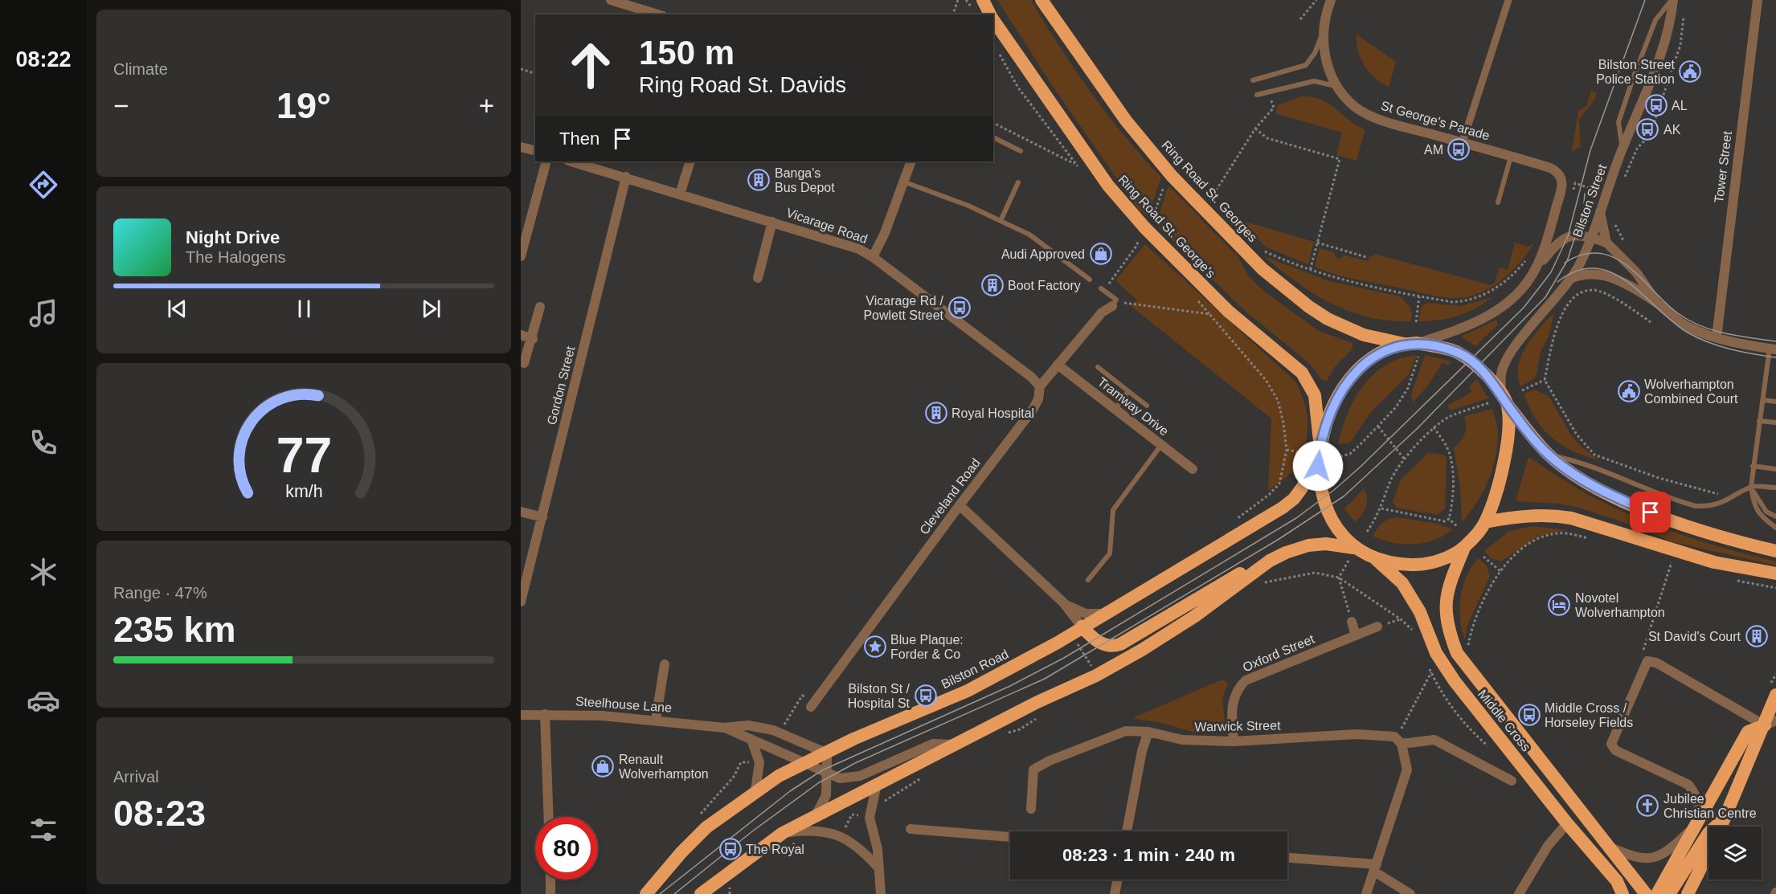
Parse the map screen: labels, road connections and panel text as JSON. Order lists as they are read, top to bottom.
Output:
{
  "streets": {
    "highway": [
      "Ring Road St. Georges",
      "Ring Road St. George's",
      "Bilston Road",
      "Middle Cross"
    ],
    "street": [
      "St George's Parade",
      "Tower Street",
      "Bilston Street",
      "Vicarage Road",
      "Gordon Street",
      "Tramway Drive",
      "Cleveland Road",
      "Oxford Street",
      "Steelhouse Lane",
      "Warwick Street"
    ]
  },
  "crossings": [
    ["Ring Road St. Georges", "Bilston Street"],
    ["Vicarage Road", "Gordon Street"],
    ["Vicarage Road", "Cleveland Road"],
    ["Tramway Drive", "Cleveland Road"],
    ["Oxford Street", "Warwick Street"],
    ["Bilston Road", "Steelhouse Lane"]
  ],
  "places": {
    "public building": ["Bilston Street Police Station", "Wolverhampton Combined Court"],
    "bus stop": [
      "AL",
      "AK",
      "AM",
      "Vicarage Rd / Powlett Street",
      "Bilston St / Hospital St",
      "Middle Cross / Horseley Fields",
      "The Royal"
    ],
    "building": [
      "Banga's Bus Depot",
      "Boot Factory",
      "Royal Hospital",
      "St David's Court"
    ],
    "shop": ["Audi Approved", "Renault Wolverhampton"],
    "hotel": ["Novotel Wolverhampton"],
    "place": ["Blue Plaque: Forder & Co"],
    "church": ["Jubilee Christian Centre"]
  },
  "page": {
    "tabs": "08:22",
    "tile": [
      "Climate",
      ["Range · 47%", "235 km"],
      ["Arrival", "08:23"]
    ],
    "turn": ["150 m", "Ring Road St. Davids"],
    "heat": ["−", "19°", "+"],
    "then": "Then",
    "song": ["Night Drive", "The Halogens"],
    "limit": "80",
    "trip": "08:23 · 1 min · 240 m",
    "gauge": ["77", "km/h"]
  }
}
